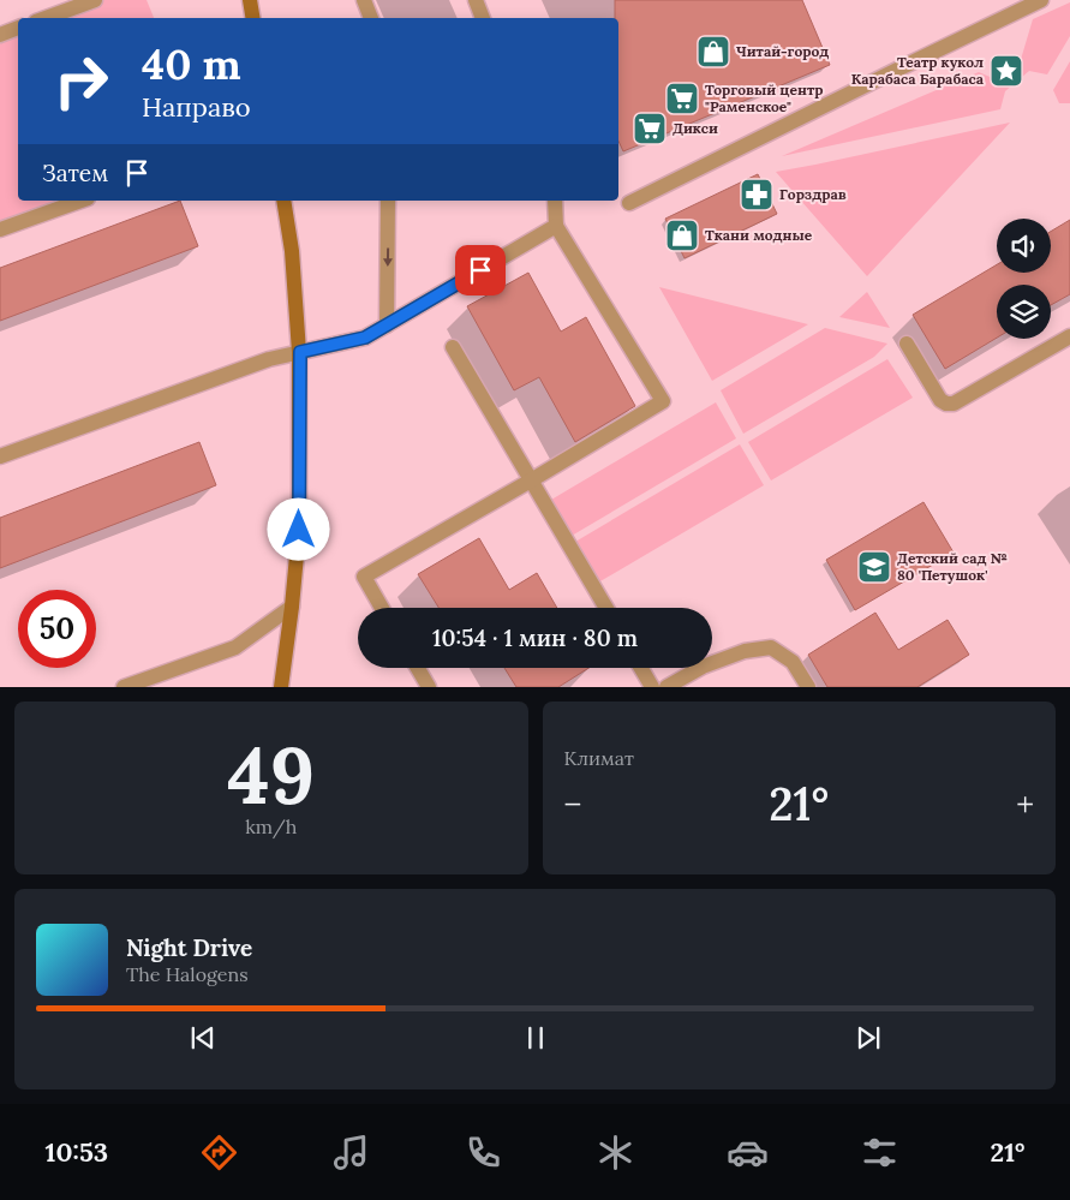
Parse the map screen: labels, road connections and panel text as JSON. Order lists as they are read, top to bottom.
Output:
{
  "places": {
    "shop": ["Читай-город", "Ткани модные"],
    "place": ["Театр кукол Карабаса Барабаса"],
    "supermarket": ["Торговый центр \"Раменское\"", "Дикси"],
    "pharmacy": ["Горздрав"],
    "school or university": ["Детский сад № 80 'Петушок'"]
  },
  "page": {
    "turn": ["40 m", "Направо"],
    "then": "Затем",
    "limit": "50",
    "trip": "10:54 · 1 мин · 80 m",
    "tile": [
      ["49", "km/h"],
      "Климат"
    ],
    "heat": ["−", "21°", "+"],
    "song": ["Night Drive", "The Halogens"],
    "tabs": ["10:53", "21°"]
  }
}
